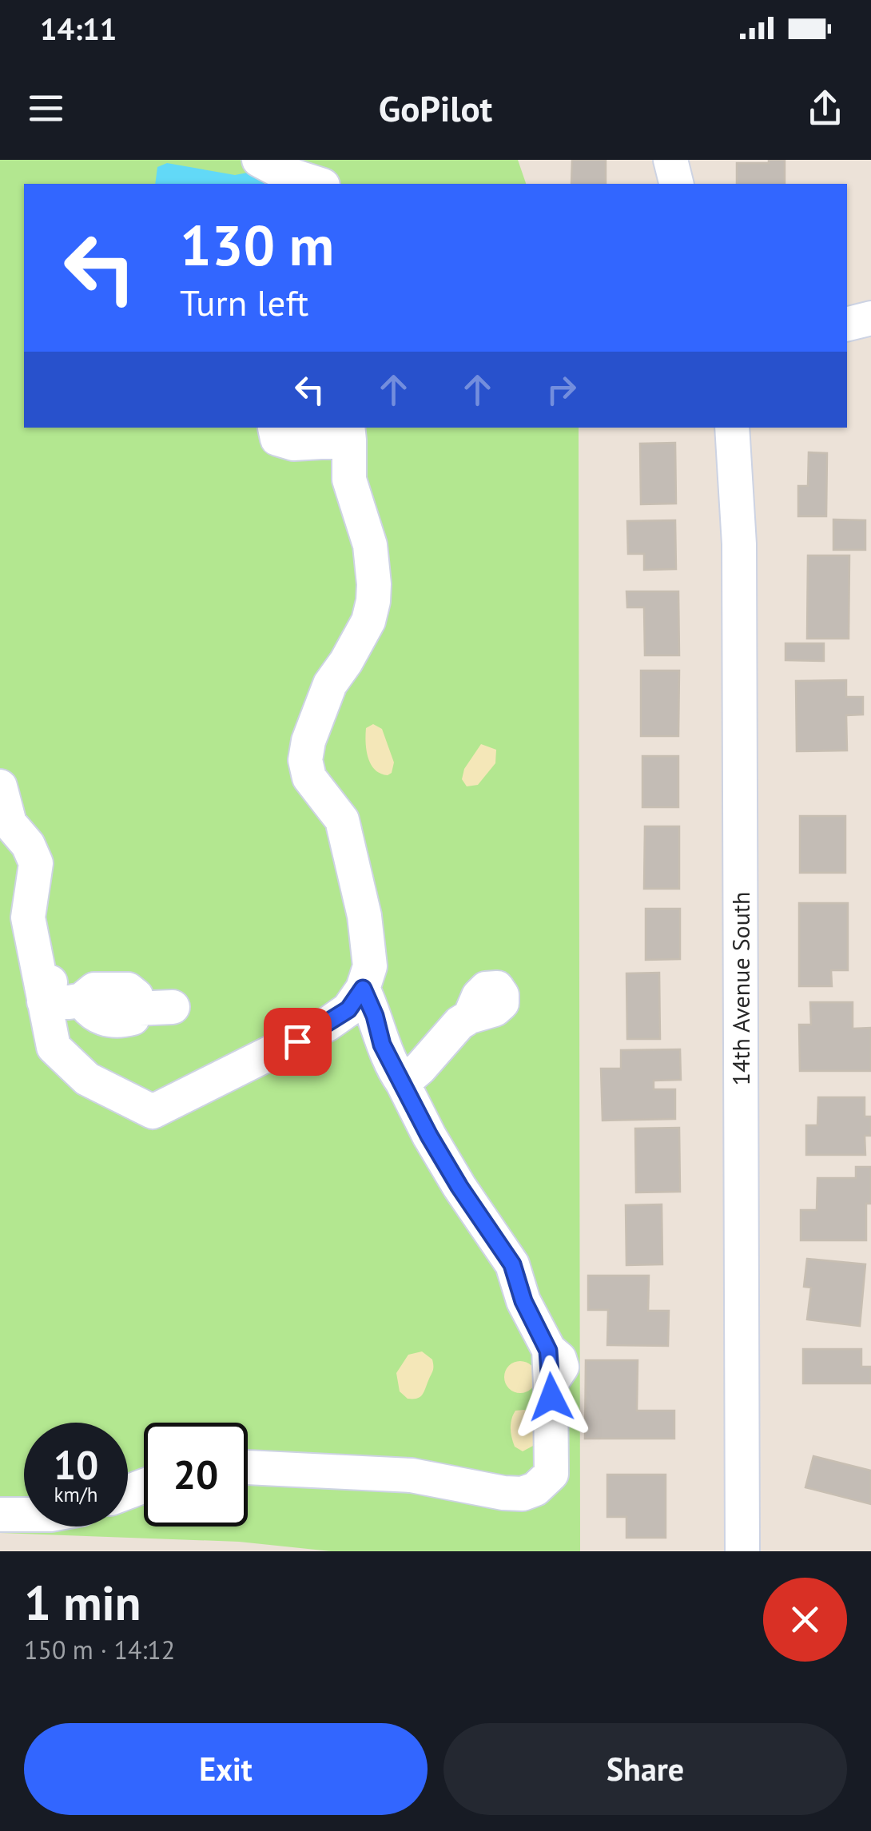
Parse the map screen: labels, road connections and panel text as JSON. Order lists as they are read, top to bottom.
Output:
{
  "streets": {
    "street": ["14th Avenue South"]
  },
  "page": {
    "status": "14:11",
    "header": "GoPilot",
    "turn": ["130 m", "Turn left"],
    "speed": "10 km/h",
    "limit": "20",
    "heading": ["1 min", "150 m · 14:12"],
    "buttons": ["Exit", "Share"]
  }
}
